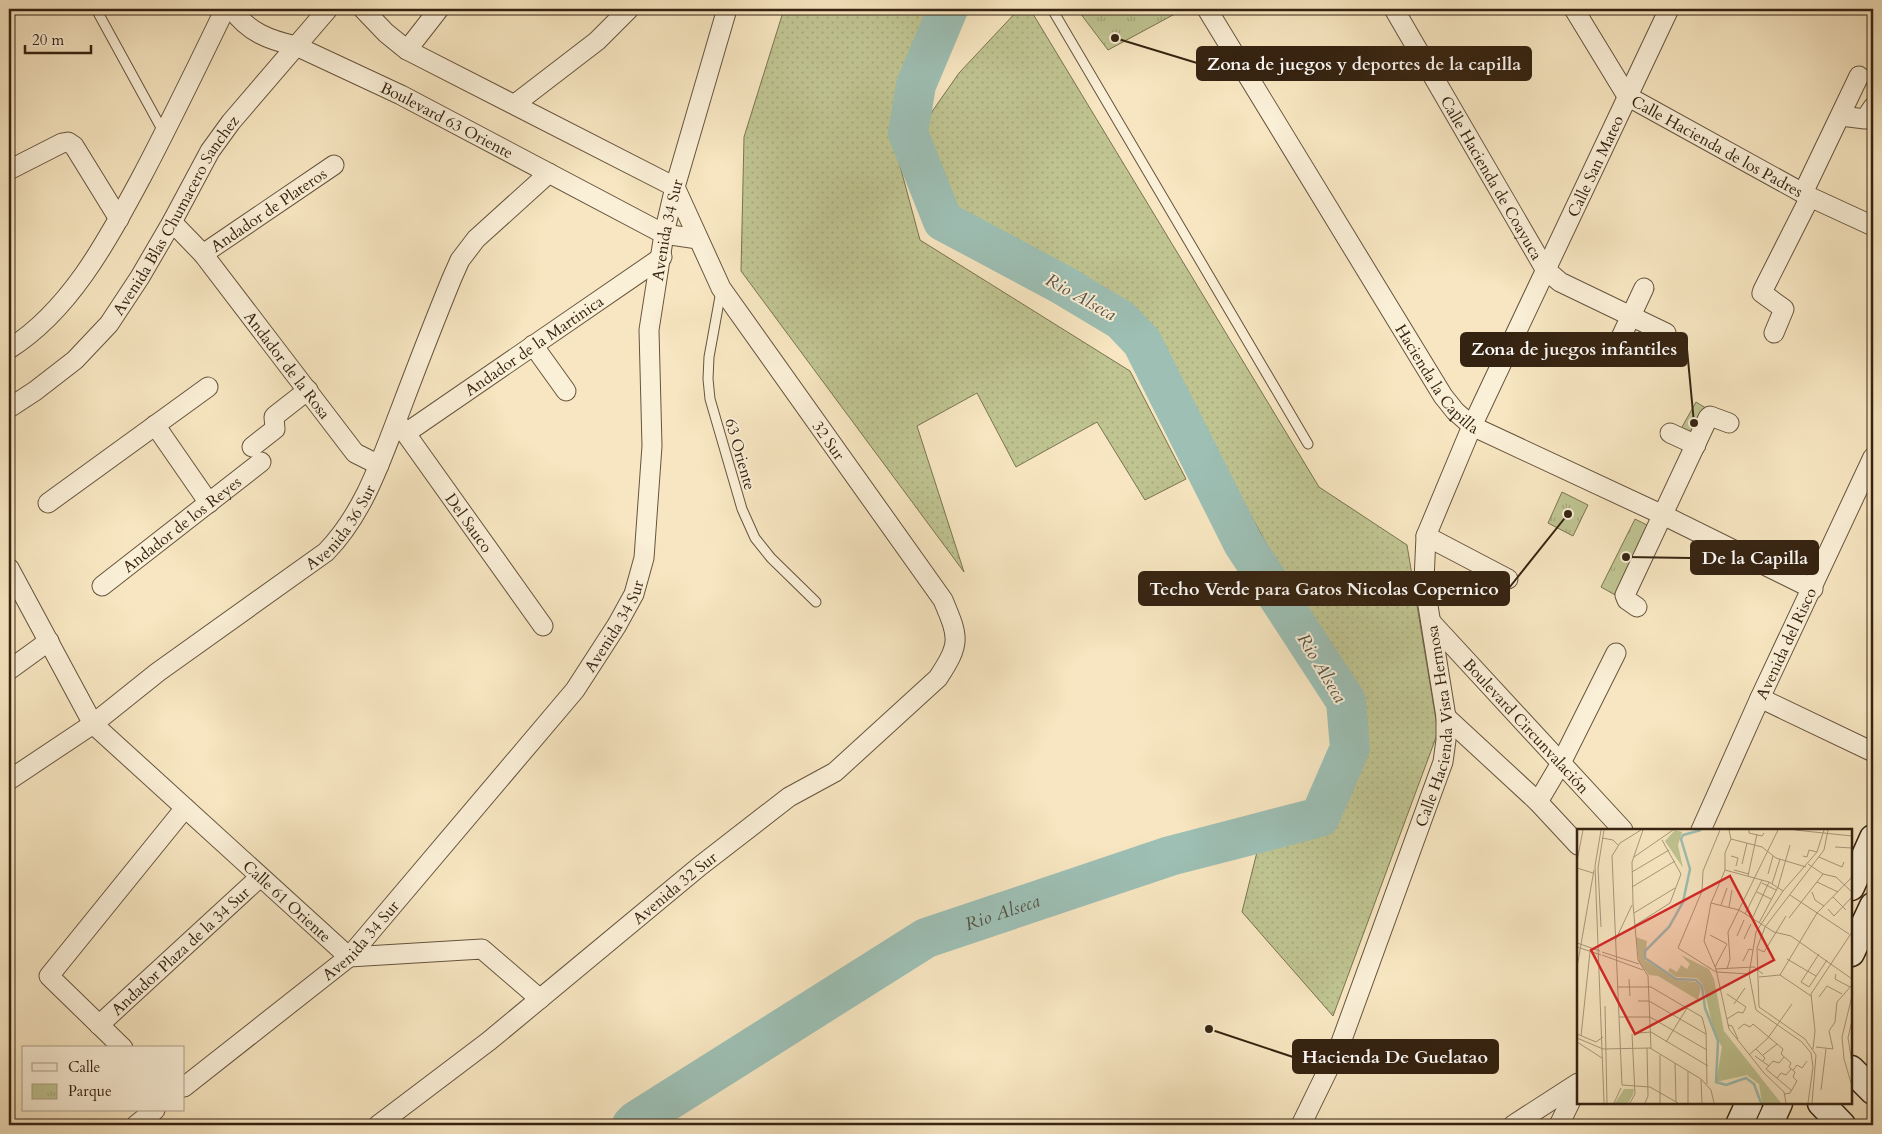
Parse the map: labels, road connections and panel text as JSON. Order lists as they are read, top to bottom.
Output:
{
  "streets": {
    "street": [
      "Boulevard 63 Oriente",
      "Calle Hacienda de los Padres",
      "Calle San Mateo",
      "Calle Hacienda de Coayuca",
      "Andador de Plateros",
      "Avenida Blas Chumacero Sanchez",
      "Avenida 34 Sur",
      "Andador de la Martinica",
      "Andador de la Rosa",
      "Hacienda la Capilla",
      "32 Sur",
      "Del Sauco",
      "Andador de los Reyes",
      "Avenida 36 Sur",
      "Avenida del Risco",
      "Calle Hacienda Vista Hermosa",
      "Boulevard Circunvalación",
      "Avenida 32 Sur",
      "Calle 61 Oriente",
      "Andador Plaza de la 34 Sur"
    ],
    "lane": ["63 Oriente"]
  },
  "crossings": [
    ["Boulevard 63 Oriente", "Avenida Blas Chumacero Sanchez"],
    ["Boulevard 63 Oriente", "Avenida 34 Sur"],
    ["Boulevard 63 Oriente", "Avenida 36 Sur"],
    ["Calle Hacienda de los Padres", "Calle San Mateo"],
    ["Calle San Mateo", "Calle Hacienda de Coayuca"],
    ["Calle San Mateo", "Calle Hacienda Vista Hermosa"],
    ["Calle Hacienda de Coayuca", "Calle Hacienda Vista Hermosa"],
    ["Andador de Plateros", "Andador de la Rosa"],
    ["Avenida Blas Chumacero Sanchez", "Andador de la Rosa"],
    ["Avenida 34 Sur", "Andador de la Martinica"],
    ["Avenida 34 Sur", "32 Sur"],
    ["Avenida 34 Sur", "Calle 61 Oriente"],
    ["Andador de la Martinica", "Del Sauco"],
    ["Andador de la Martinica", "Avenida 36 Sur"],
    ["Andador de la Rosa", "Andador de los Reyes"],
    ["Andador de la Rosa", "Avenida 36 Sur"],
    ["Hacienda la Capilla", "Avenida del Risco"],
    ["Hacienda la Capilla", "Calle Hacienda Vista Hermosa"],
    ["32 Sur", "63 Oriente"],
    ["32 Sur", "Avenida 32 Sur"],
    ["Del Sauco", "Avenida 36 Sur"],
    ["Avenida 36 Sur", "Calle 61 Oriente"],
    ["Calle Hacienda Vista Hermosa", "Boulevard Circunvalación"],
    ["Calle 61 Oriente", "Andador Plaza de la 34 Sur"]
  ],
  "water": ["Rio Alseca"],
  "places": [
    "Zona de juegos y deportes de la capilla",
    "Zona de juegos infantiles",
    "Techo Verde para Gatos Nicolas Copernico",
    "De la Capilla",
    "Hacienda De Guelatao"
  ],
  "legend": ["Calle", "Parque"],
  "scale_bar": "20 m"
}
